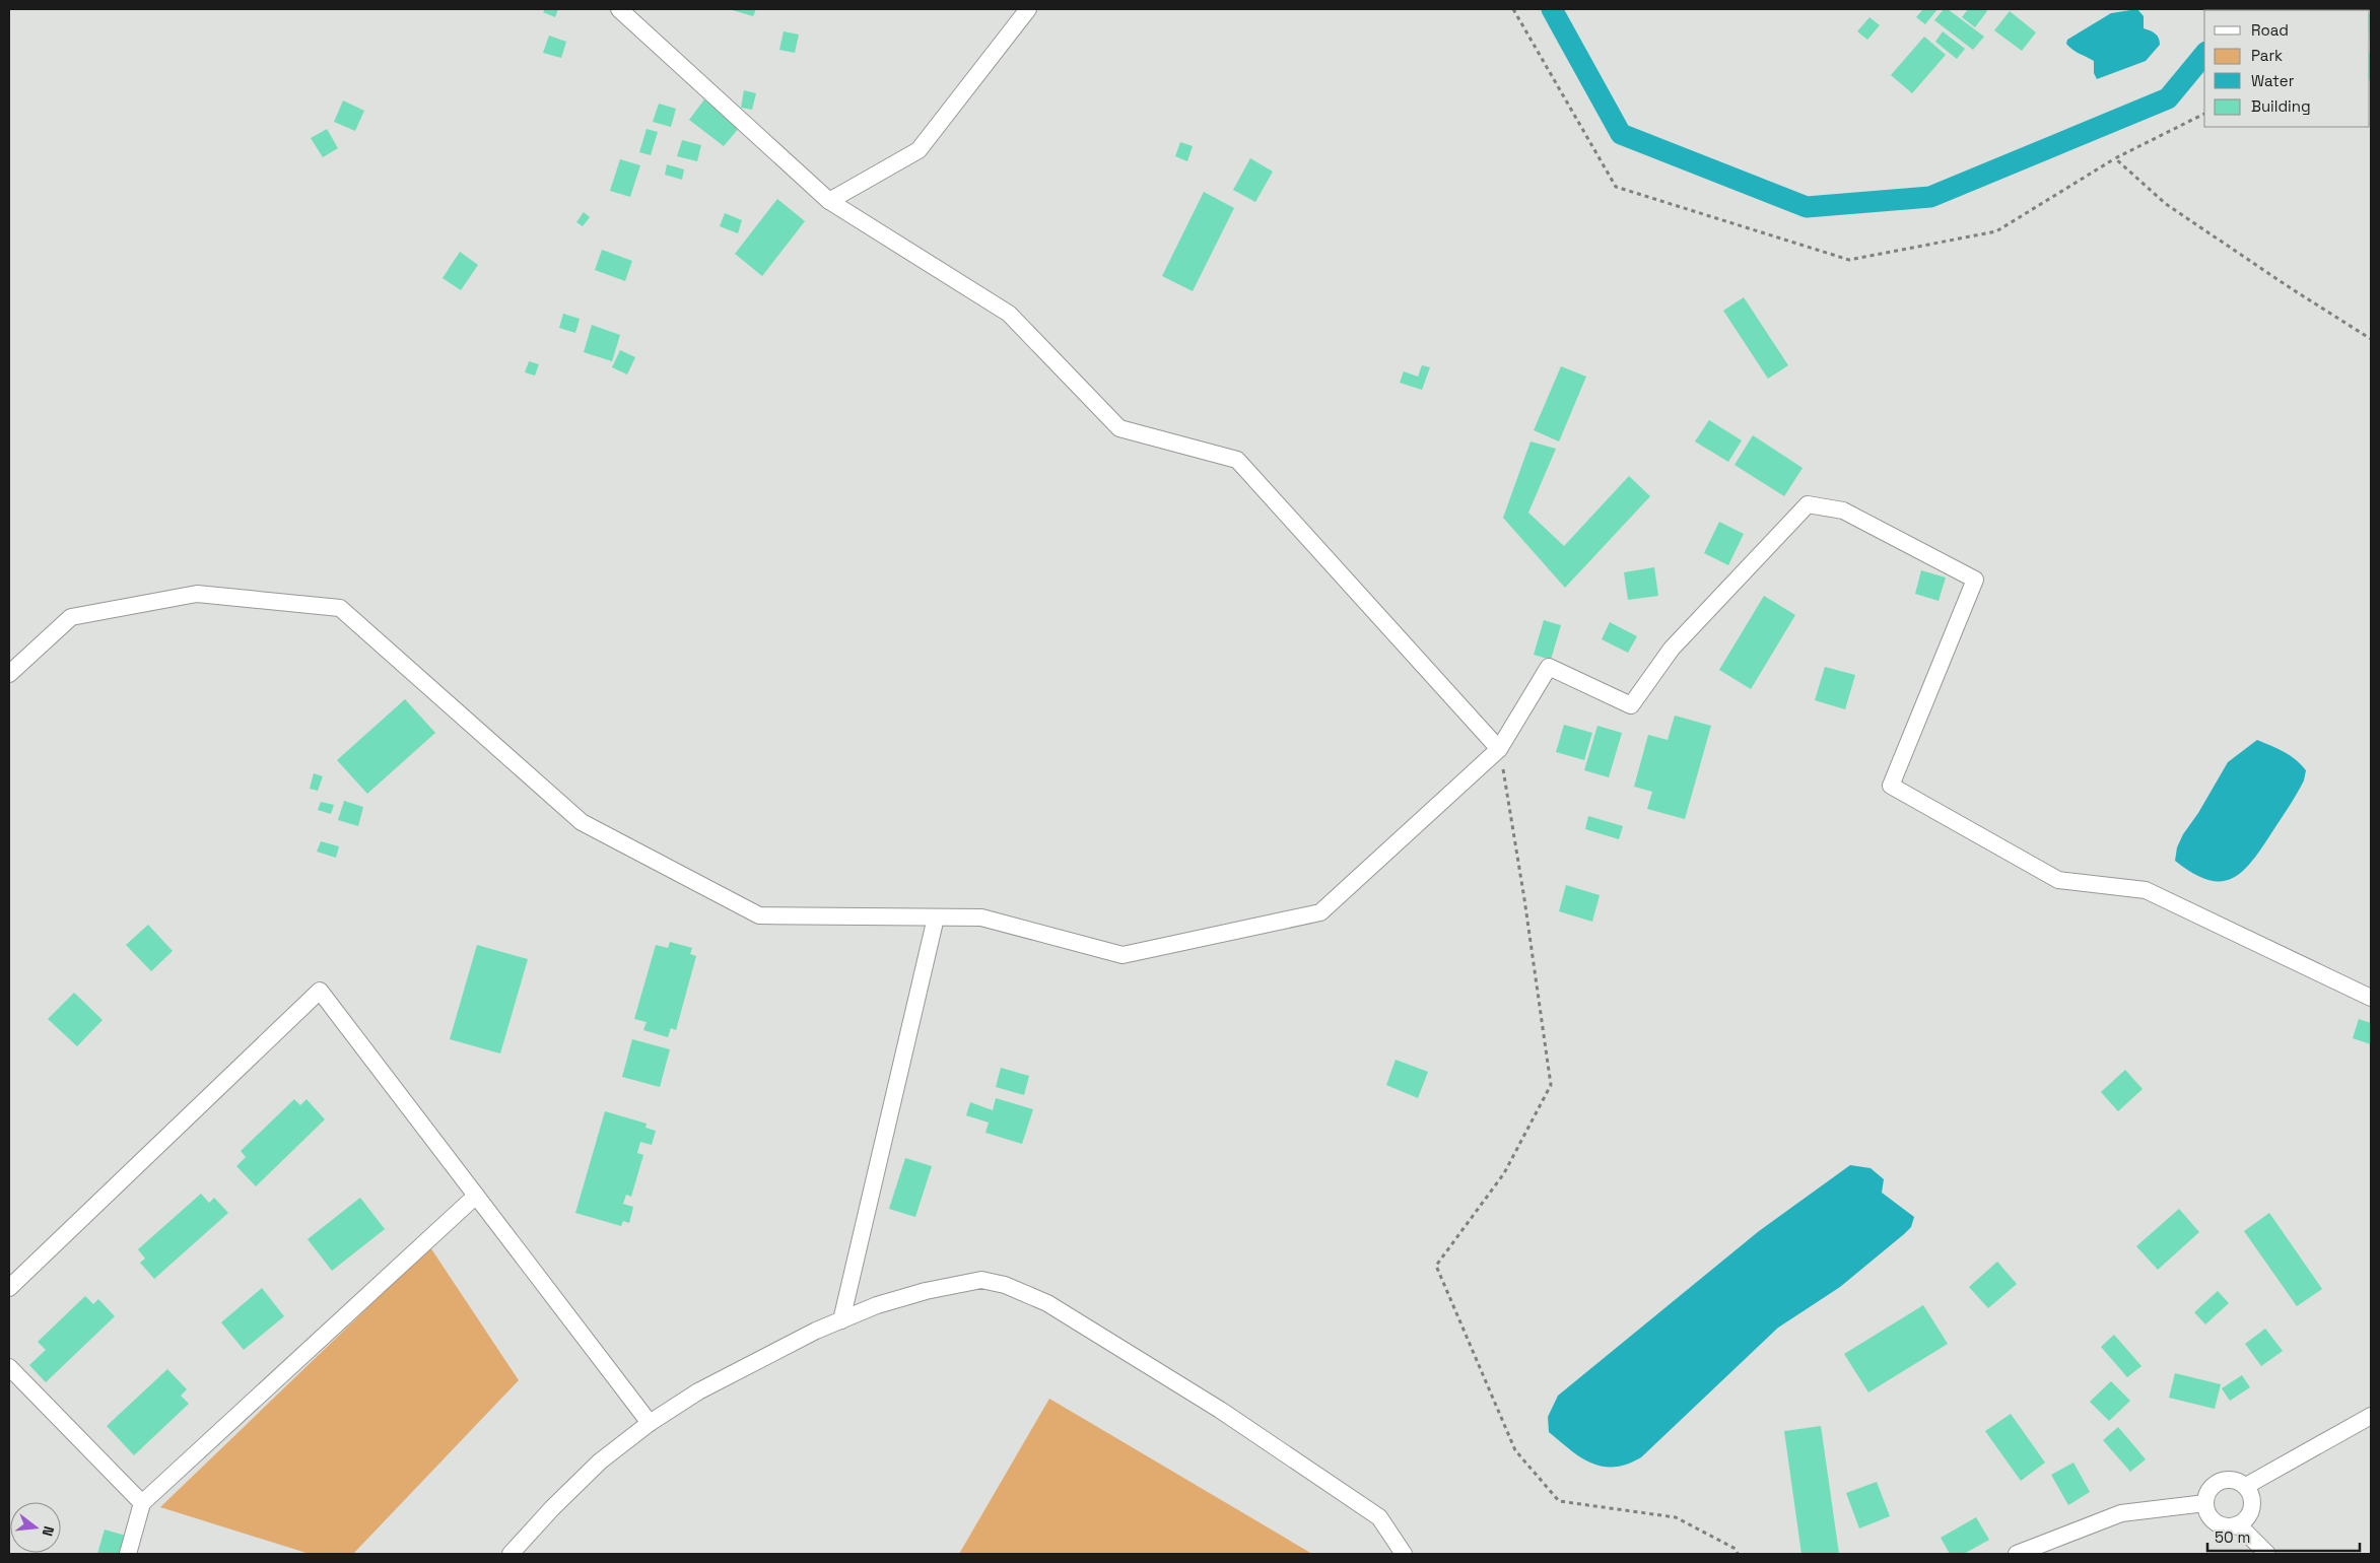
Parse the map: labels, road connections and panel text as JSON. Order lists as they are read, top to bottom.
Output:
{
  "legend": [
    "Road",
    "Park",
    "Water",
    "Building"
  ],
  "scale_bar": "50 m",
  "north": "right"
}
